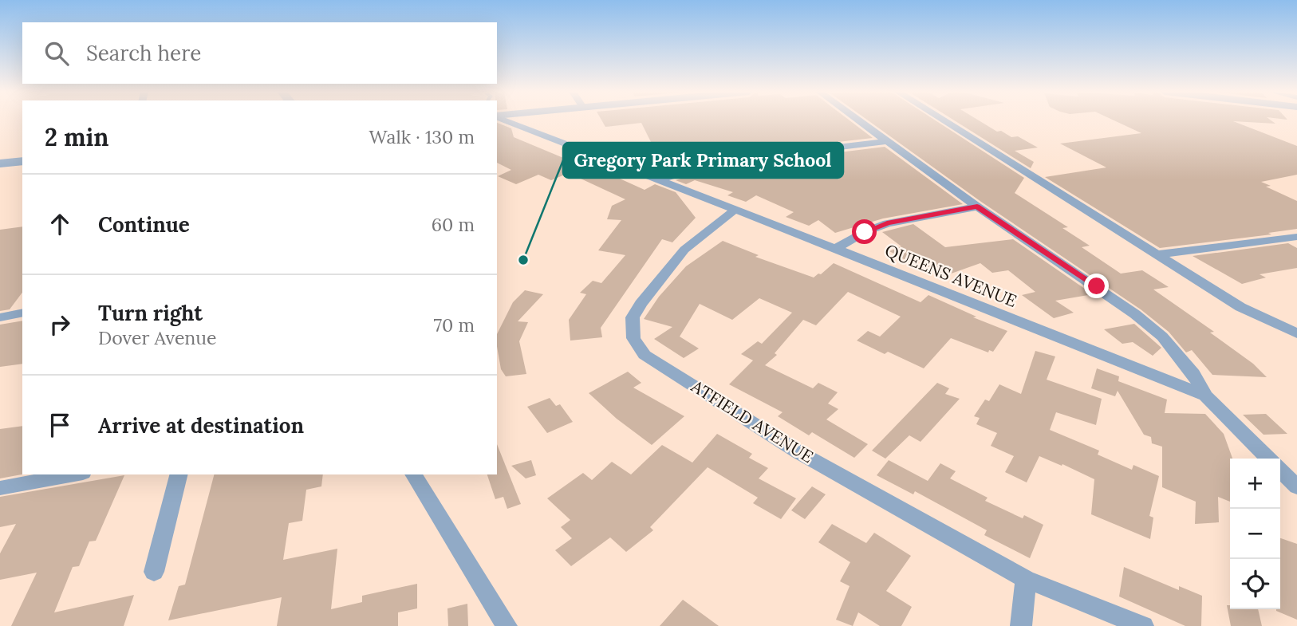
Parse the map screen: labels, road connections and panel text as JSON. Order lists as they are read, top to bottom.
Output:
{
  "streets": {
    "street": ["QUEENS AVENUE", "ATFIELD AVENUE"]
  },
  "crossings": [
    ["QUEENS AVENUE", "ATFIELD AVENUE"]
  ],
  "places": ["Gregory Park Primary School"],
  "page": {
    "search": "Search here",
    "heading": ["2 min", "Walk · 130 m"],
    "list": [
      ["Continue", "60 m"],
      ["Turn right", "Dover Avenue", "70 m"],
      "Arrive at destination"
    ],
    "map_buttons": ["+", "−"]
  }
}
